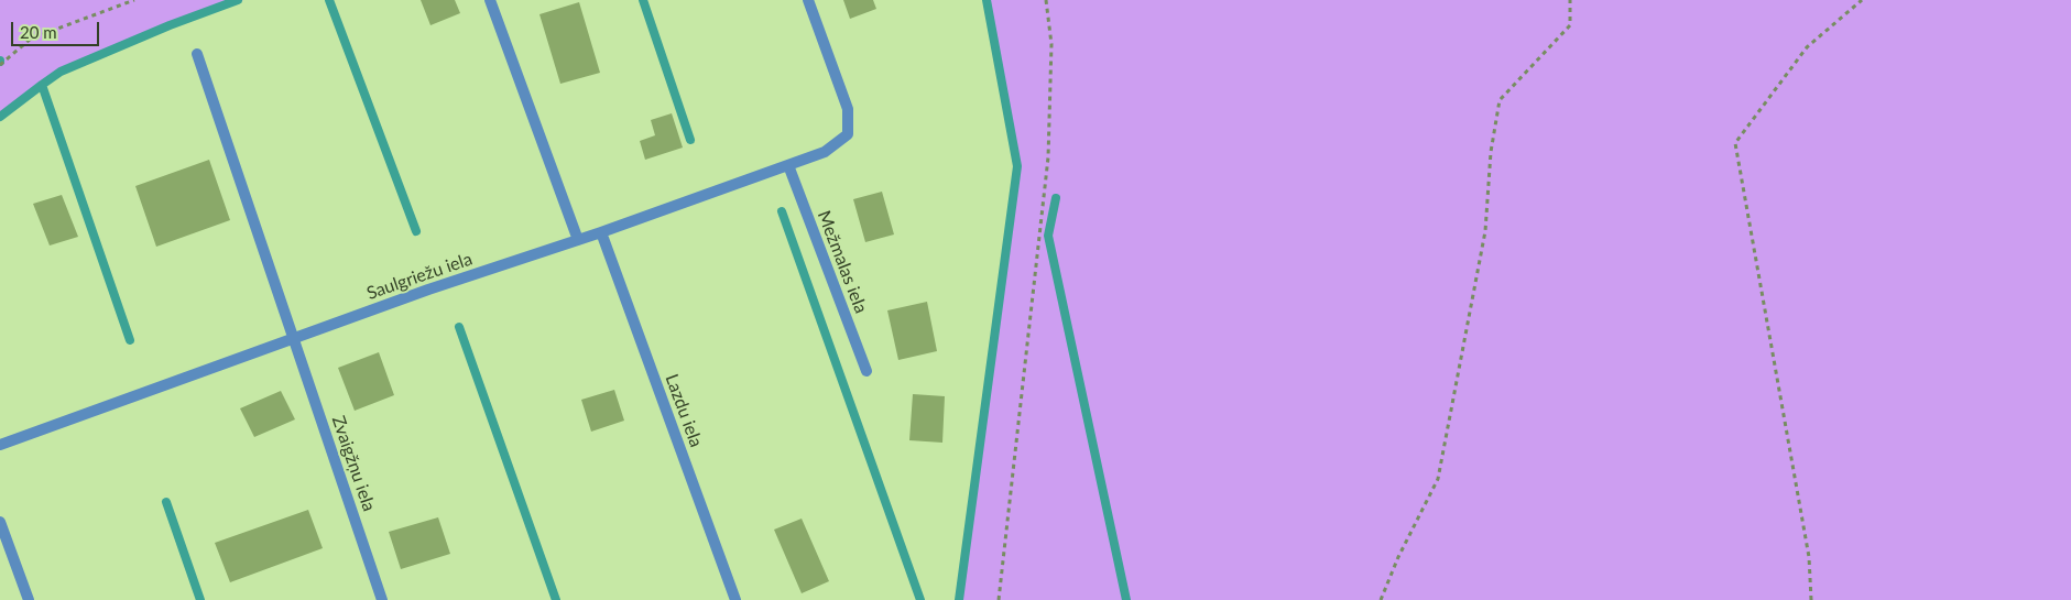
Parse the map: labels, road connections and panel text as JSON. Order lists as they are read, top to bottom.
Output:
{
  "streets": {
    "street": [
      "Mežmalas iela",
      "Saulgriežu iela",
      "Lazdu iela",
      "Zvaigžņu iela"
    ]
  },
  "crossings": [
    ["Mežmalas iela", "Saulgriežu iela"],
    ["Saulgriežu iela", "Lazdu iela"],
    ["Saulgriežu iela", "Zvaigžņu iela"]
  ],
  "scale_bar": "20 m"
}
